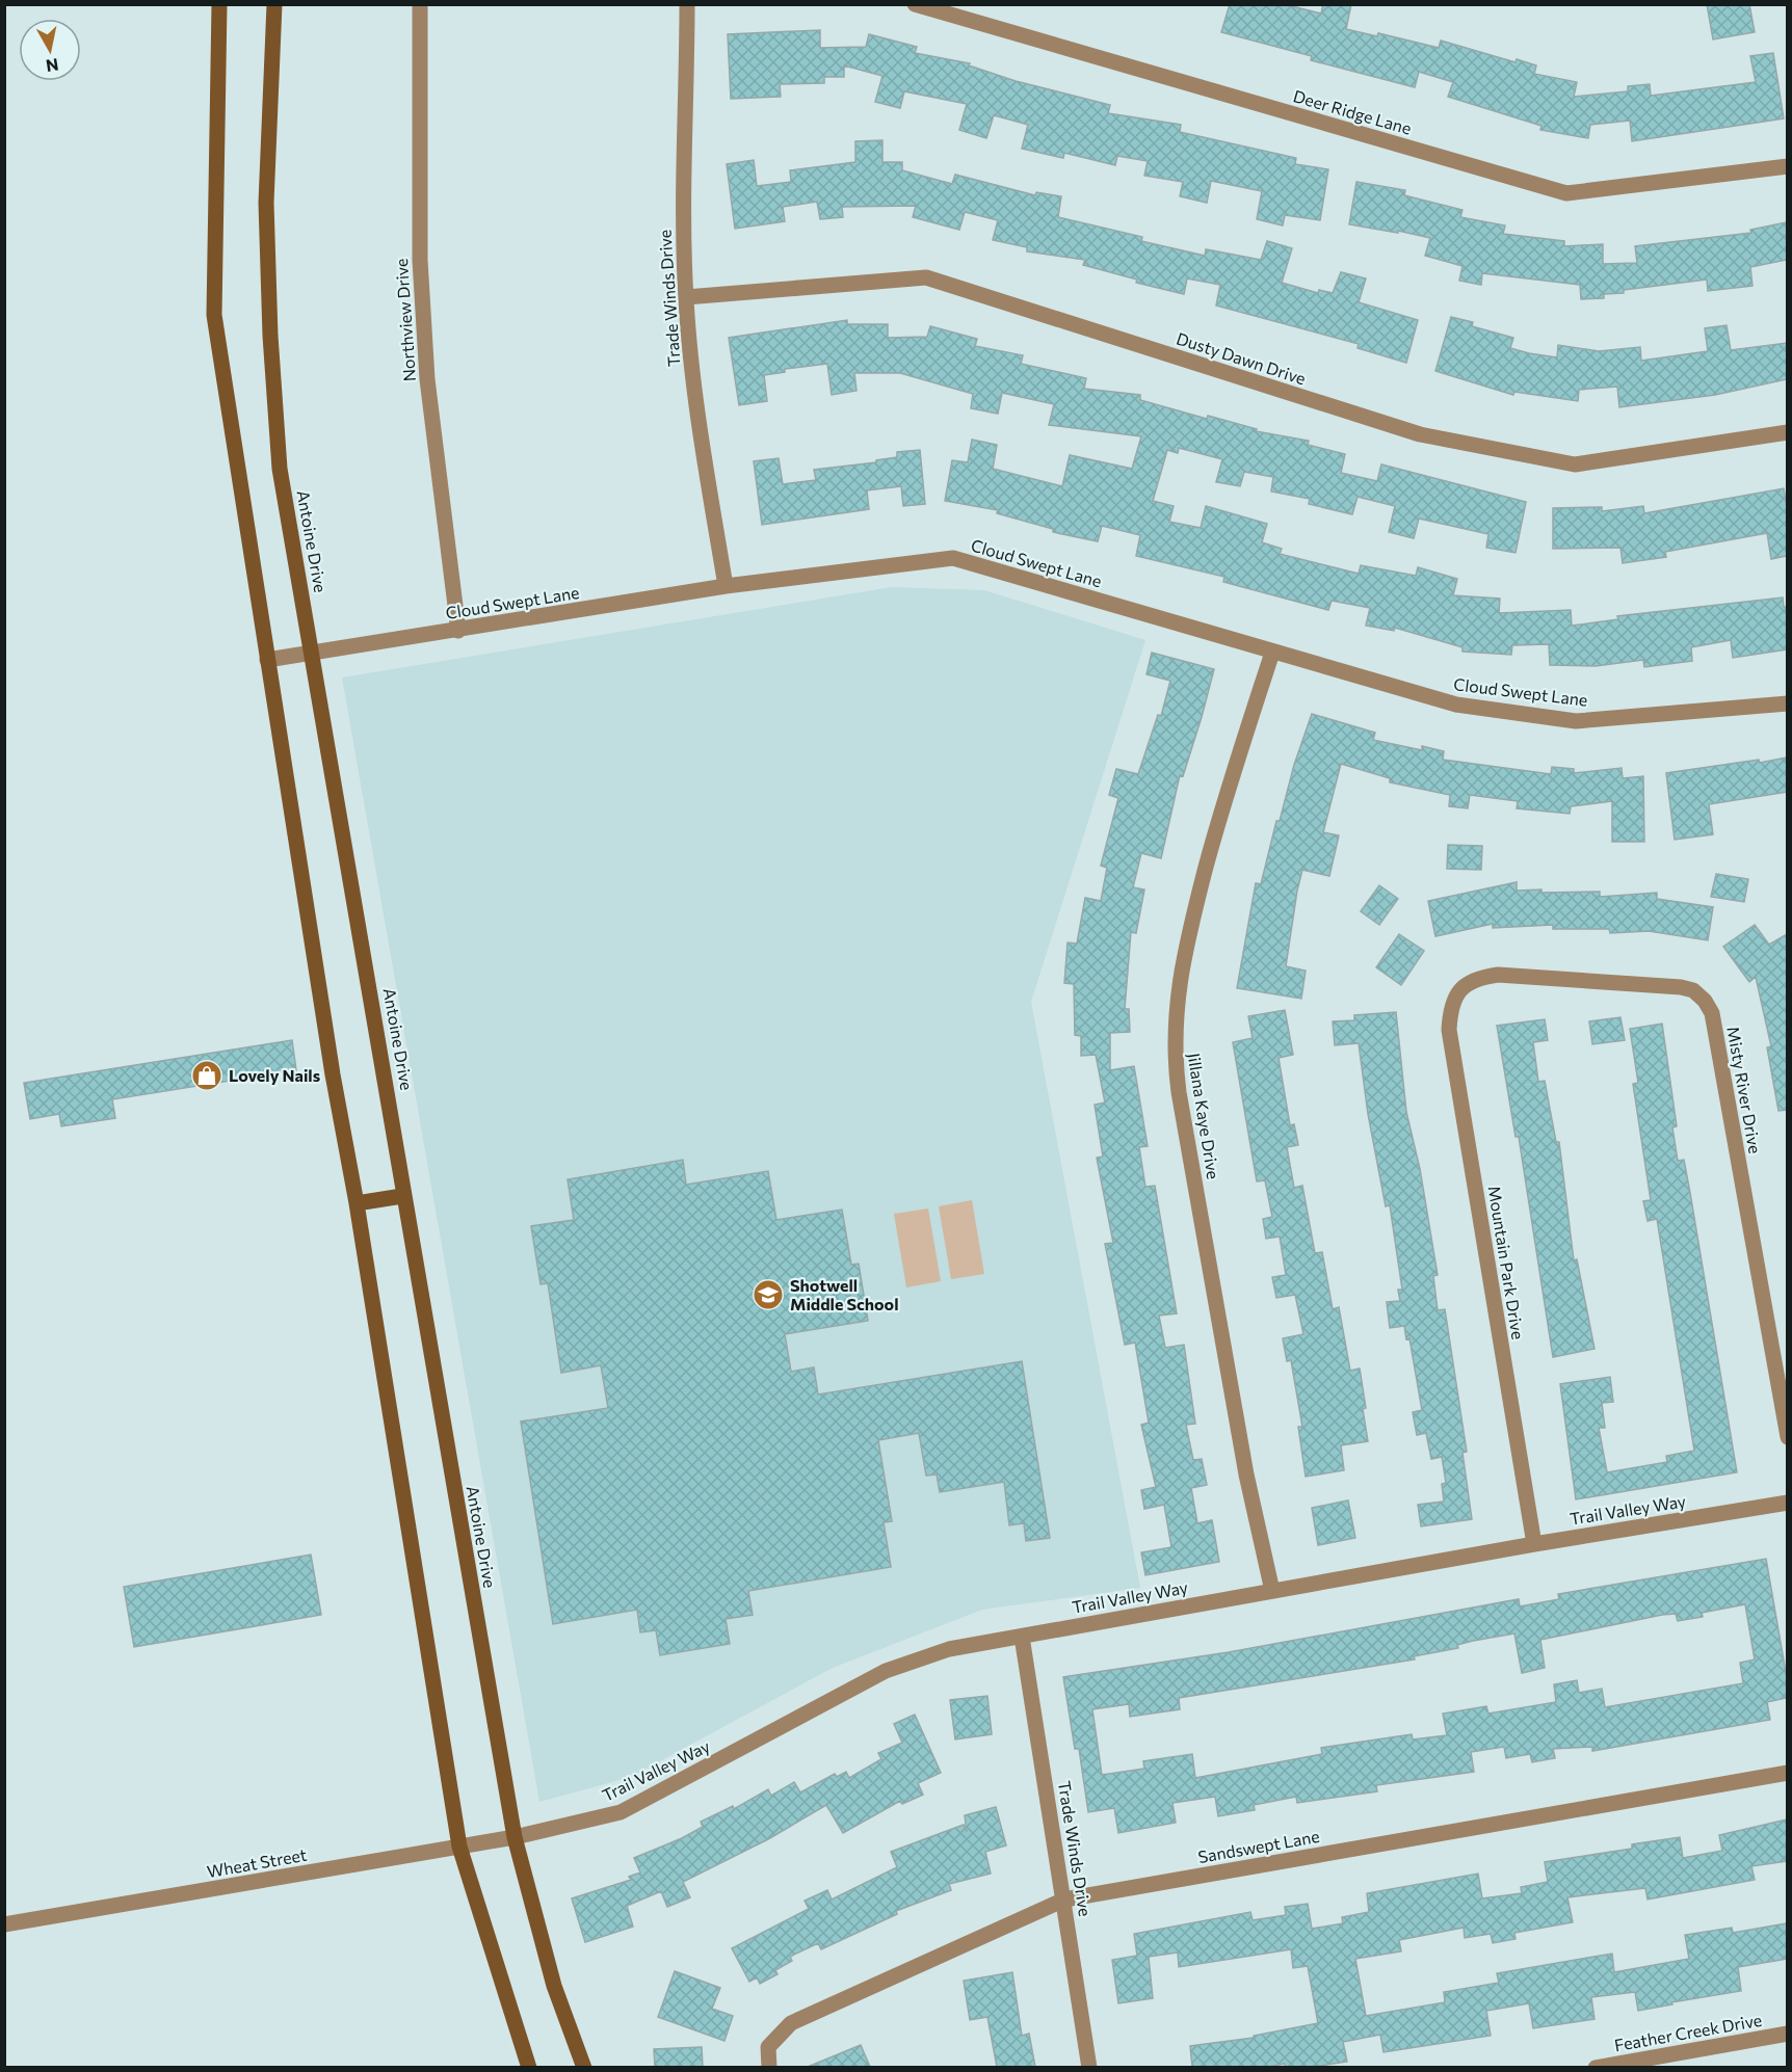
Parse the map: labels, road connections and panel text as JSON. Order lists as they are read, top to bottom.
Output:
{
  "streets": {
    "main road": ["Antoine Drive"],
    "street": [
      "Deer Ridge Lane",
      "Trade Winds Drive",
      "Northview Drive",
      "Dusty Dawn Drive",
      "Cloud Swept Lane",
      "Misty River Drive",
      "Jillana Kaye Drive",
      "Mountain Park Drive",
      "Trail Valley Way",
      "Sandswept Lane",
      "Wheat Street",
      "Feather Creek Drive"
    ]
  },
  "crossings": [
    ["Trade Winds Drive", "Dusty Dawn Drive"],
    ["Trade Winds Drive", "Cloud Swept Lane"],
    ["Trade Winds Drive", "Trail Valley Way"],
    ["Trade Winds Drive", "Sandswept Lane"],
    ["Northview Drive", "Cloud Swept Lane"],
    ["Antoine Drive", "Cloud Swept Lane"],
    ["Antoine Drive", "Trail Valley Way"],
    ["Antoine Drive", "Wheat Street"],
    ["Cloud Swept Lane", "Jillana Kaye Drive"],
    ["Misty River Drive", "Mountain Park Drive"],
    ["Jillana Kaye Drive", "Trail Valley Way"],
    ["Mountain Park Drive", "Trail Valley Way"],
    ["Trail Valley Way", "Wheat Street"]
  ],
  "places": {
    "shop": ["Lovely Nails"],
    "school or university": ["Shotwell Middle School"]
  },
  "north": "bottom"
}
